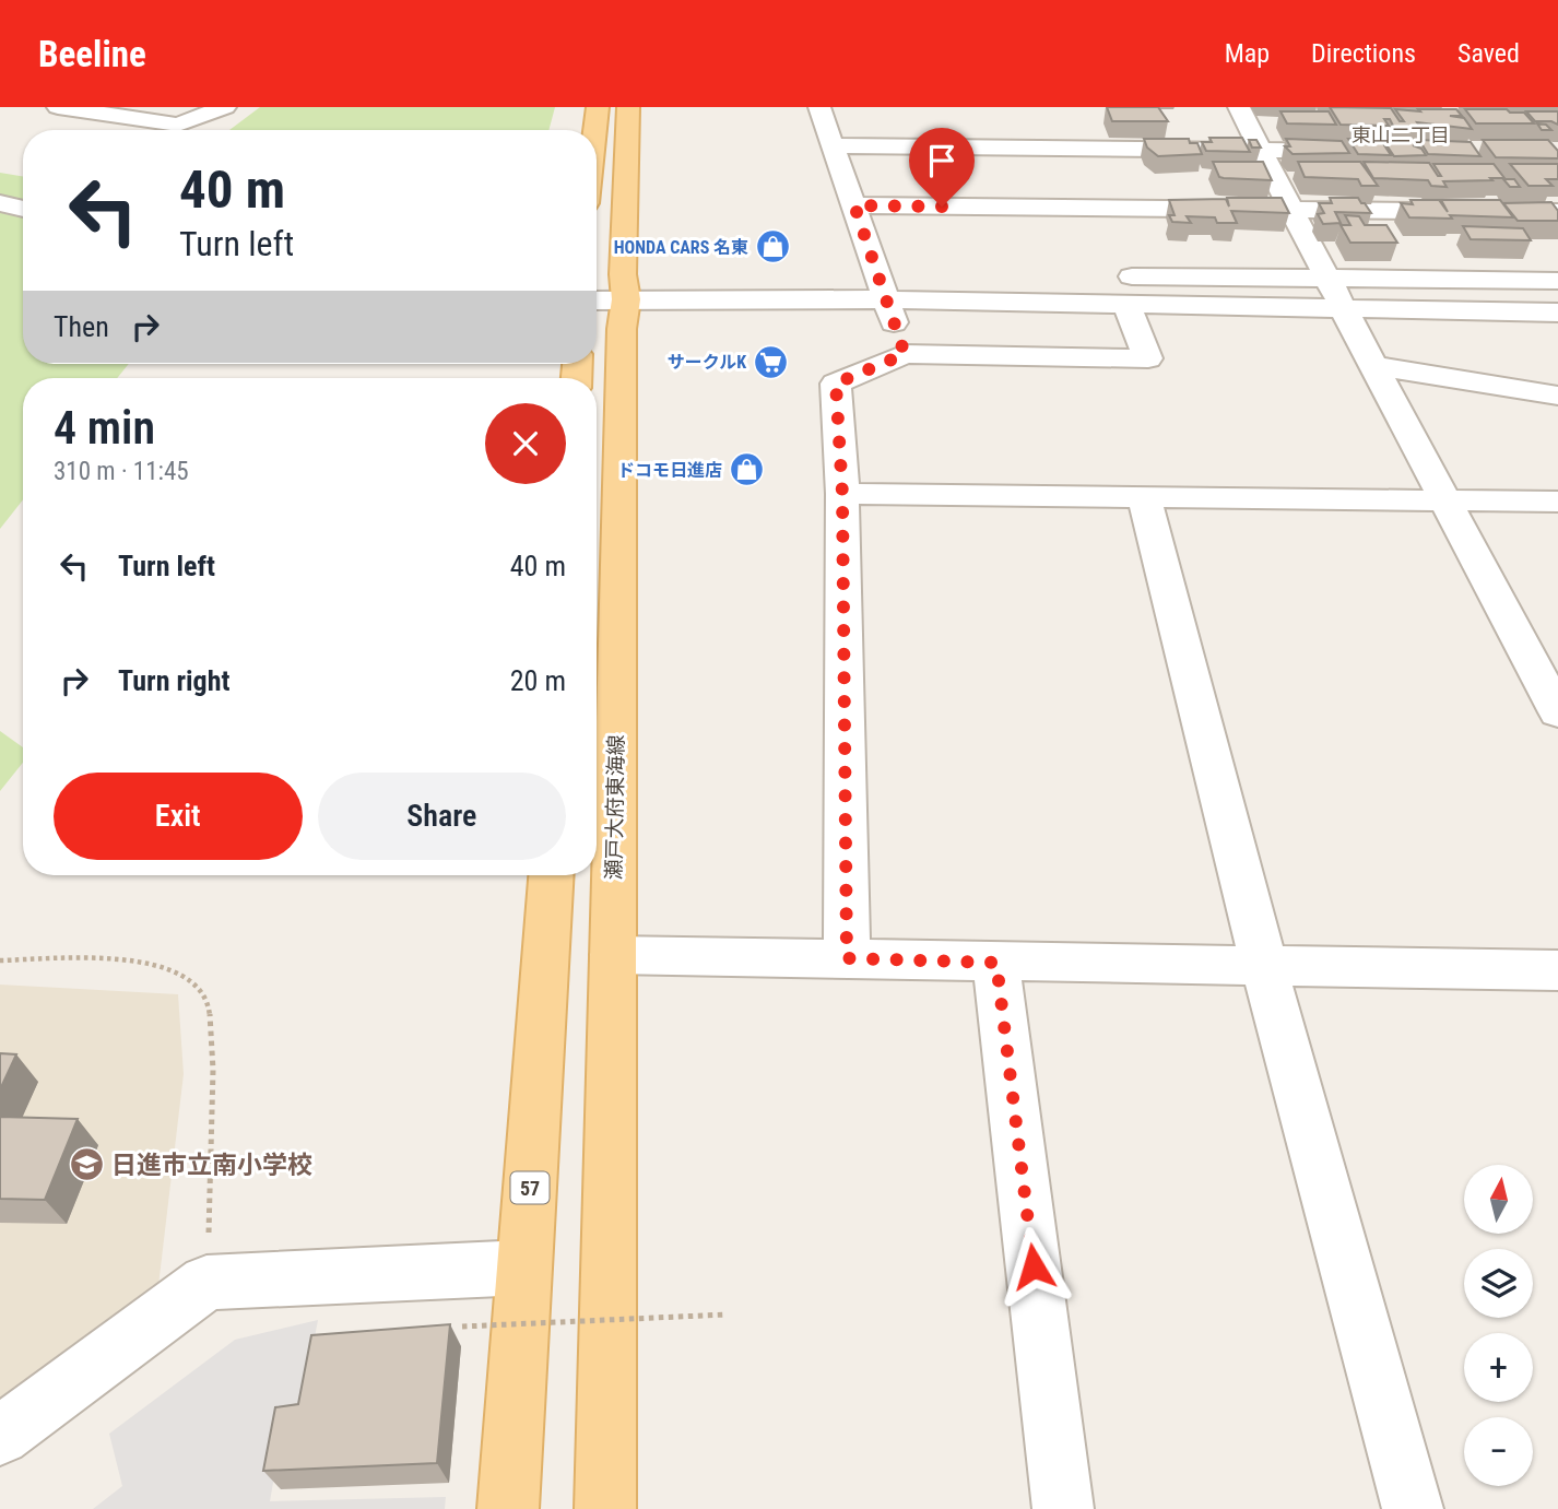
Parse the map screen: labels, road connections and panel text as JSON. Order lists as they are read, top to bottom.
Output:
{
  "streets": {
    "main road": ["瀬戸大府東海線", "57"]
  },
  "districts": ["東山二丁目"],
  "places": {
    "shop": ["HONDA CARS 名東", "ドコモ日進店"],
    "supermarket": ["サークルK"],
    "school or university": ["日進市立南小学校"]
  },
  "north": "top",
  "page": {
    "header": "Beeline",
    "nav": ["Map", "Directions", "Saved"],
    "turn": ["40 m", "Turn left"],
    "then": "Then",
    "heading": ["4 min", "310 m · 11:45"],
    "list": [
      {
        "name": "Turn left",
        "value": "40 m"
      },
      {
        "name": "Turn right",
        "value": "20 m"
      }
    ],
    "buttons": ["Exit", "Share"],
    "map_buttons": ["+", "−"]
  }
}
